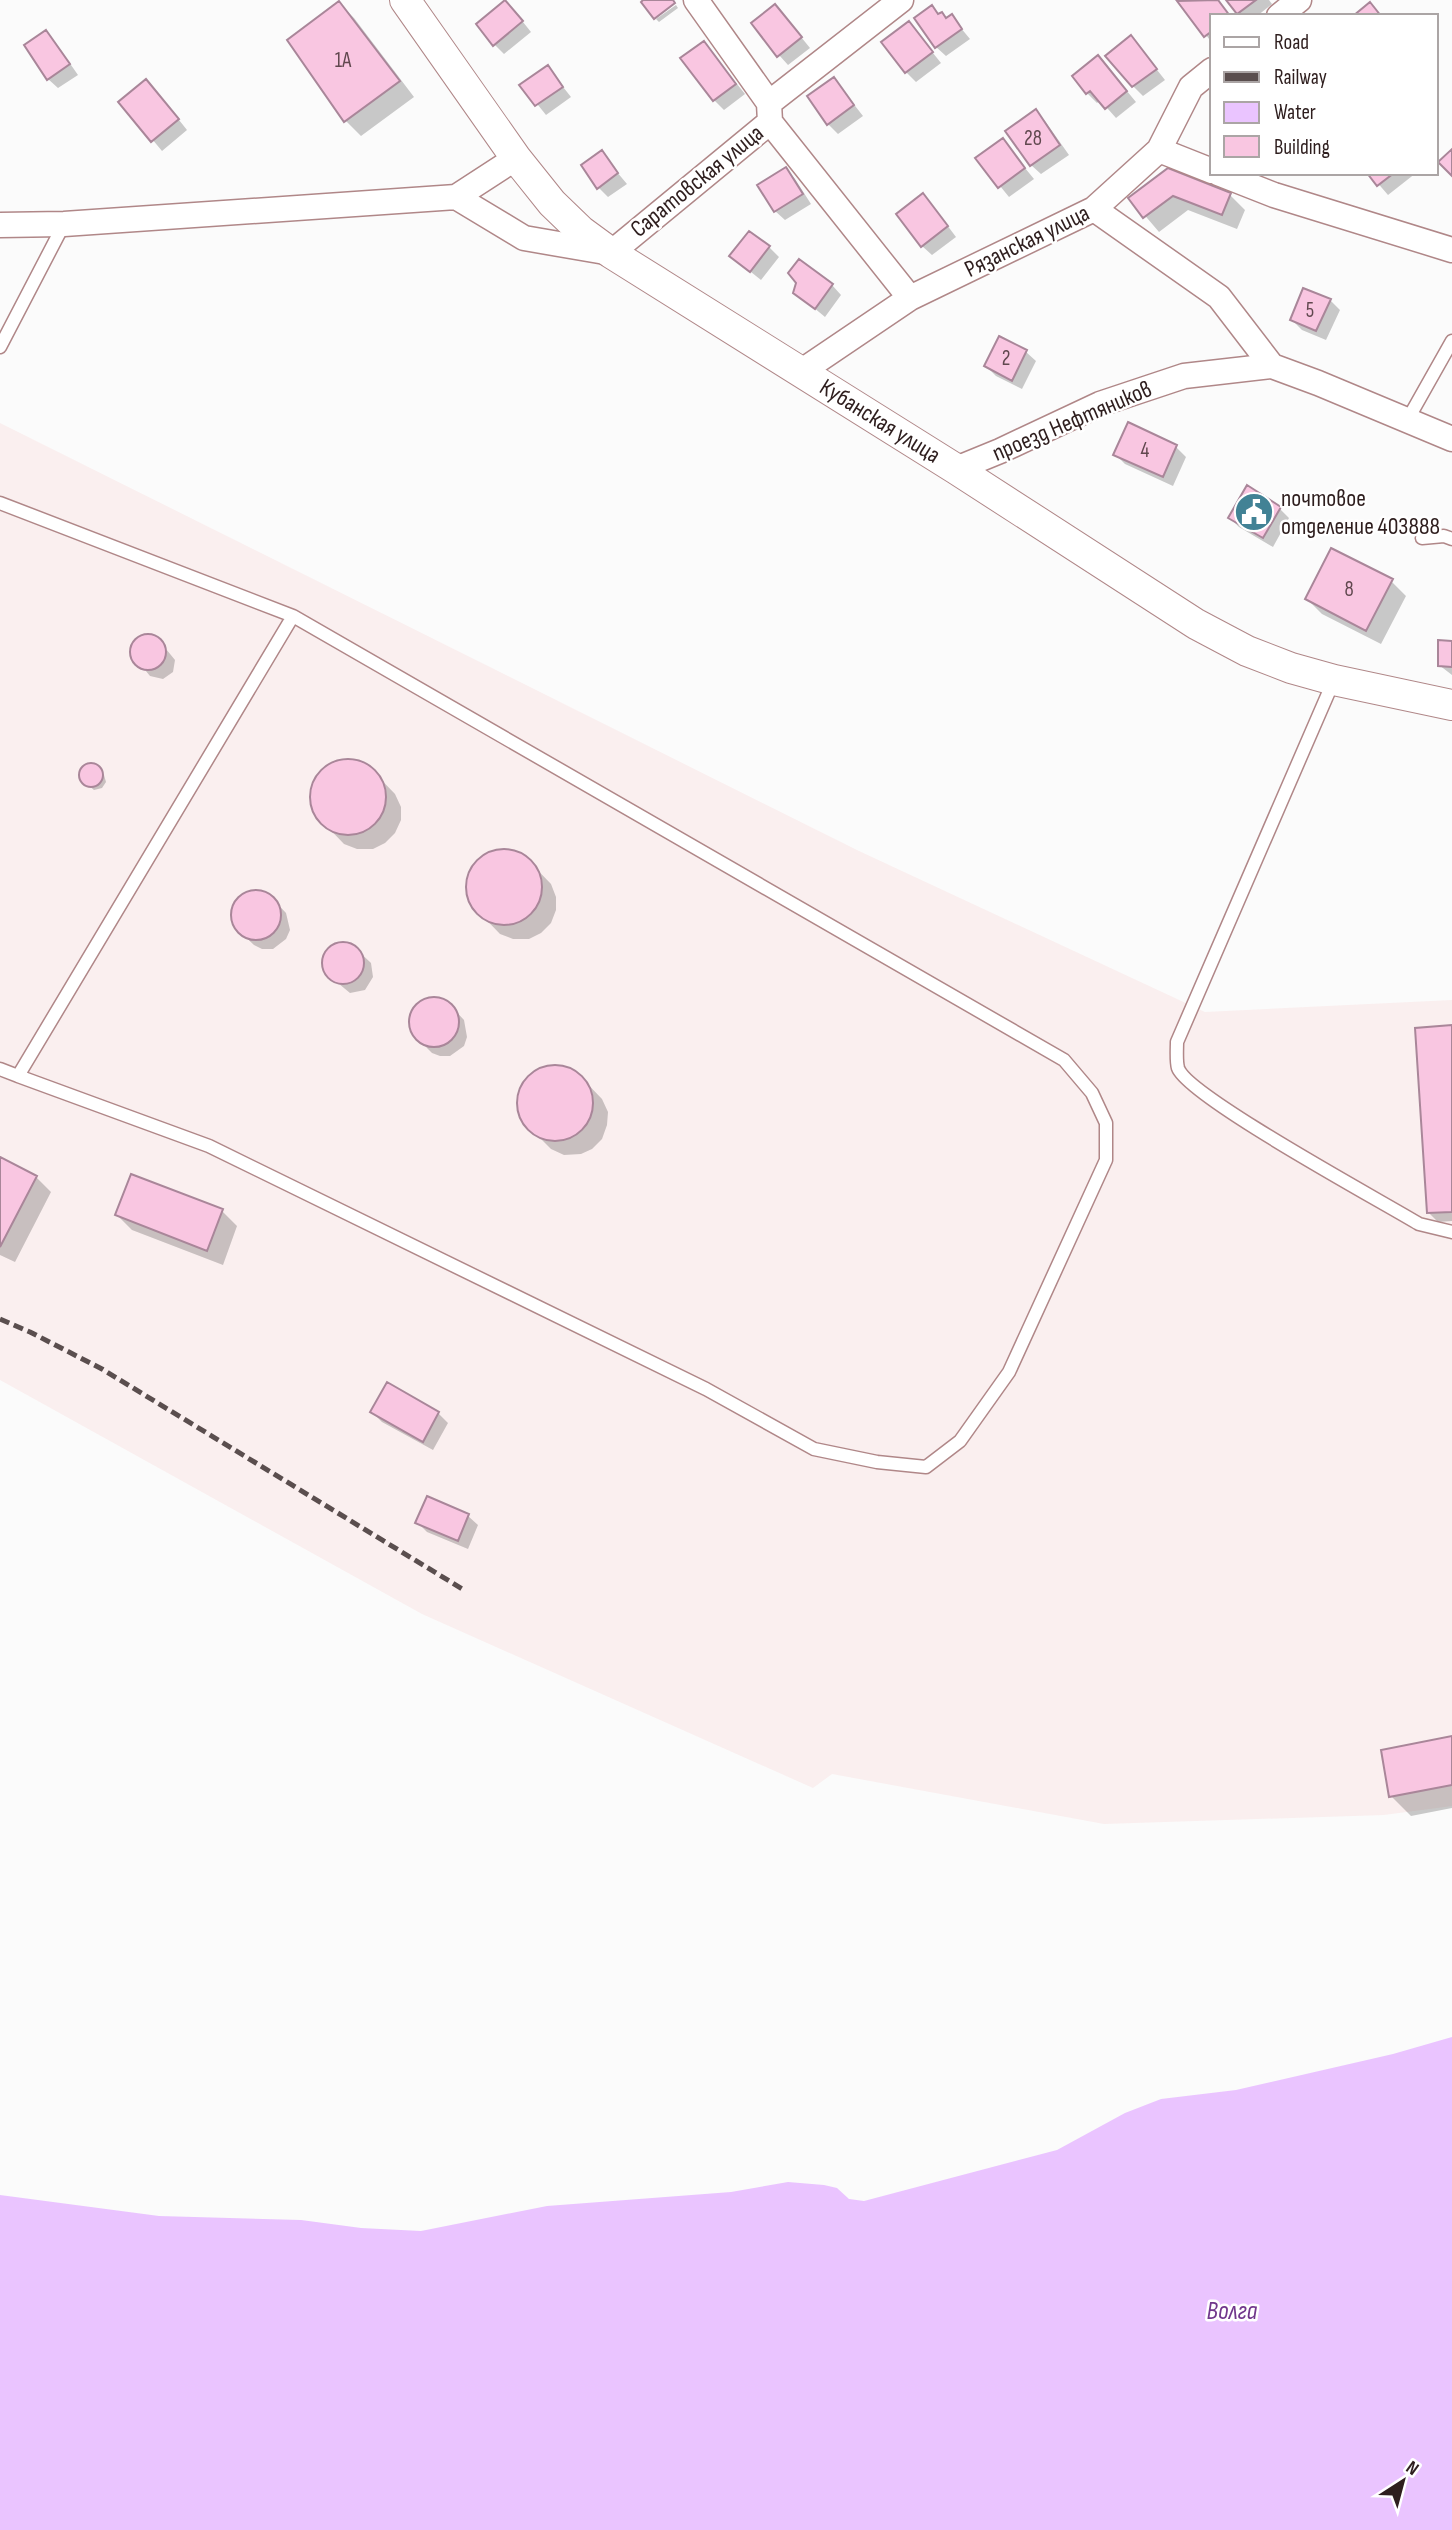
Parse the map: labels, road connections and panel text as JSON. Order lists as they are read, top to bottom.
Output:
{
  "streets": {
    "street": [
      "Саратовская улица",
      "Рязанская улица",
      "Кубанская улица",
      "проезд Нефтяников"
    ]
  },
  "crossings": [
    ["Саратовская улица", "Кубанская улица"],
    ["Рязанская улица", "Кубанская улица"],
    ["Кубанская улица", "проезд Нефтяников"]
  ],
  "water": ["Волга"],
  "places": {
    "public building": ["почтовое отделение 403888"]
  },
  "house_numbers": [
    "1А",
    "28",
    "5",
    "2",
    "4",
    "8"
  ],
  "legend": [
    "Road",
    "Railway",
    "Water",
    "Building"
  ],
  "north": "top right"
}
